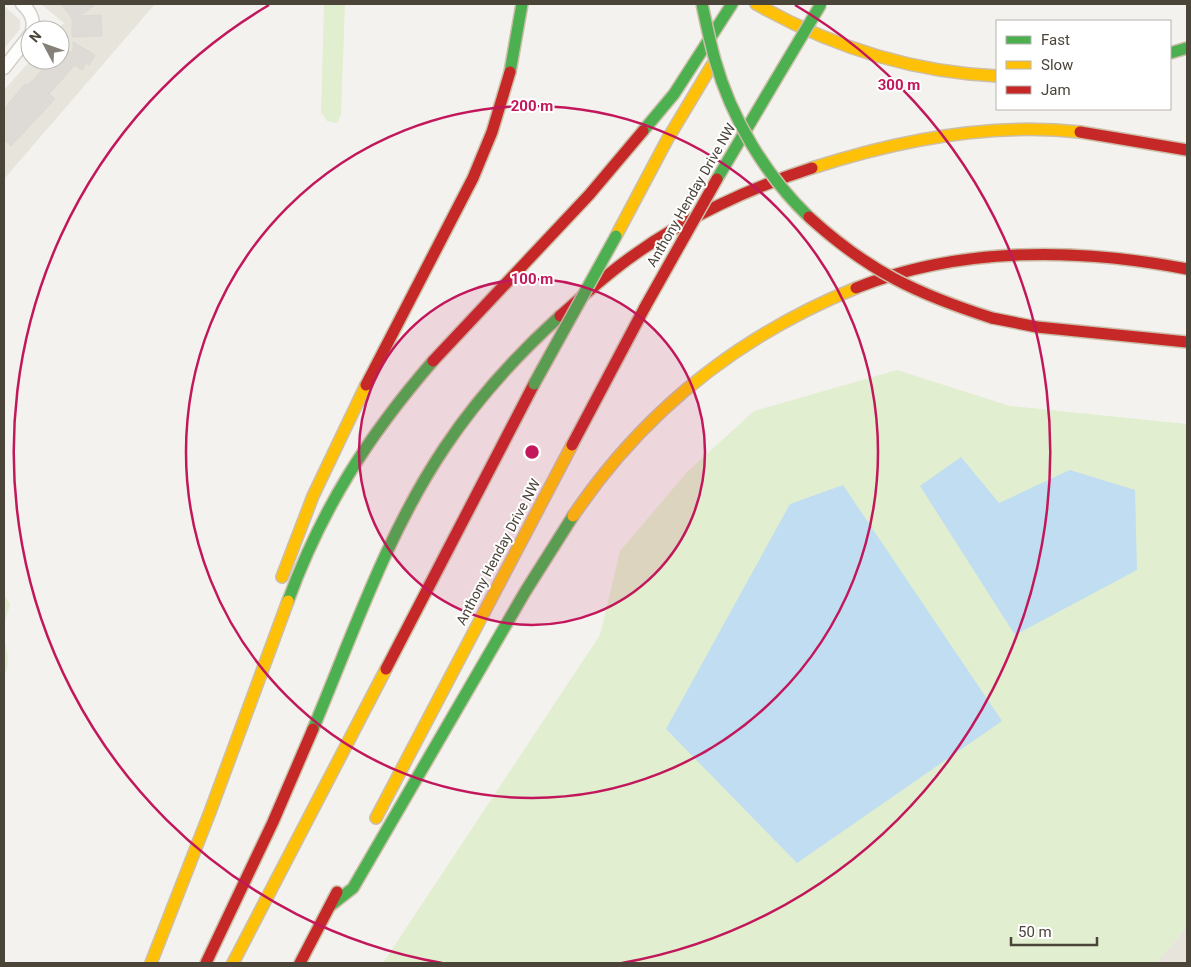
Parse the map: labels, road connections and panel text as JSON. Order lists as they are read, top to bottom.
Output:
{
  "streets": {
    "highway": ["Anthony Henday Drive NW"]
  },
  "legend": ["Fast", "Slow", "Jam"],
  "scale_bar": "50 m",
  "north": "top left",
  "rings": ["300 m", "200 m", "100 m"]
}
